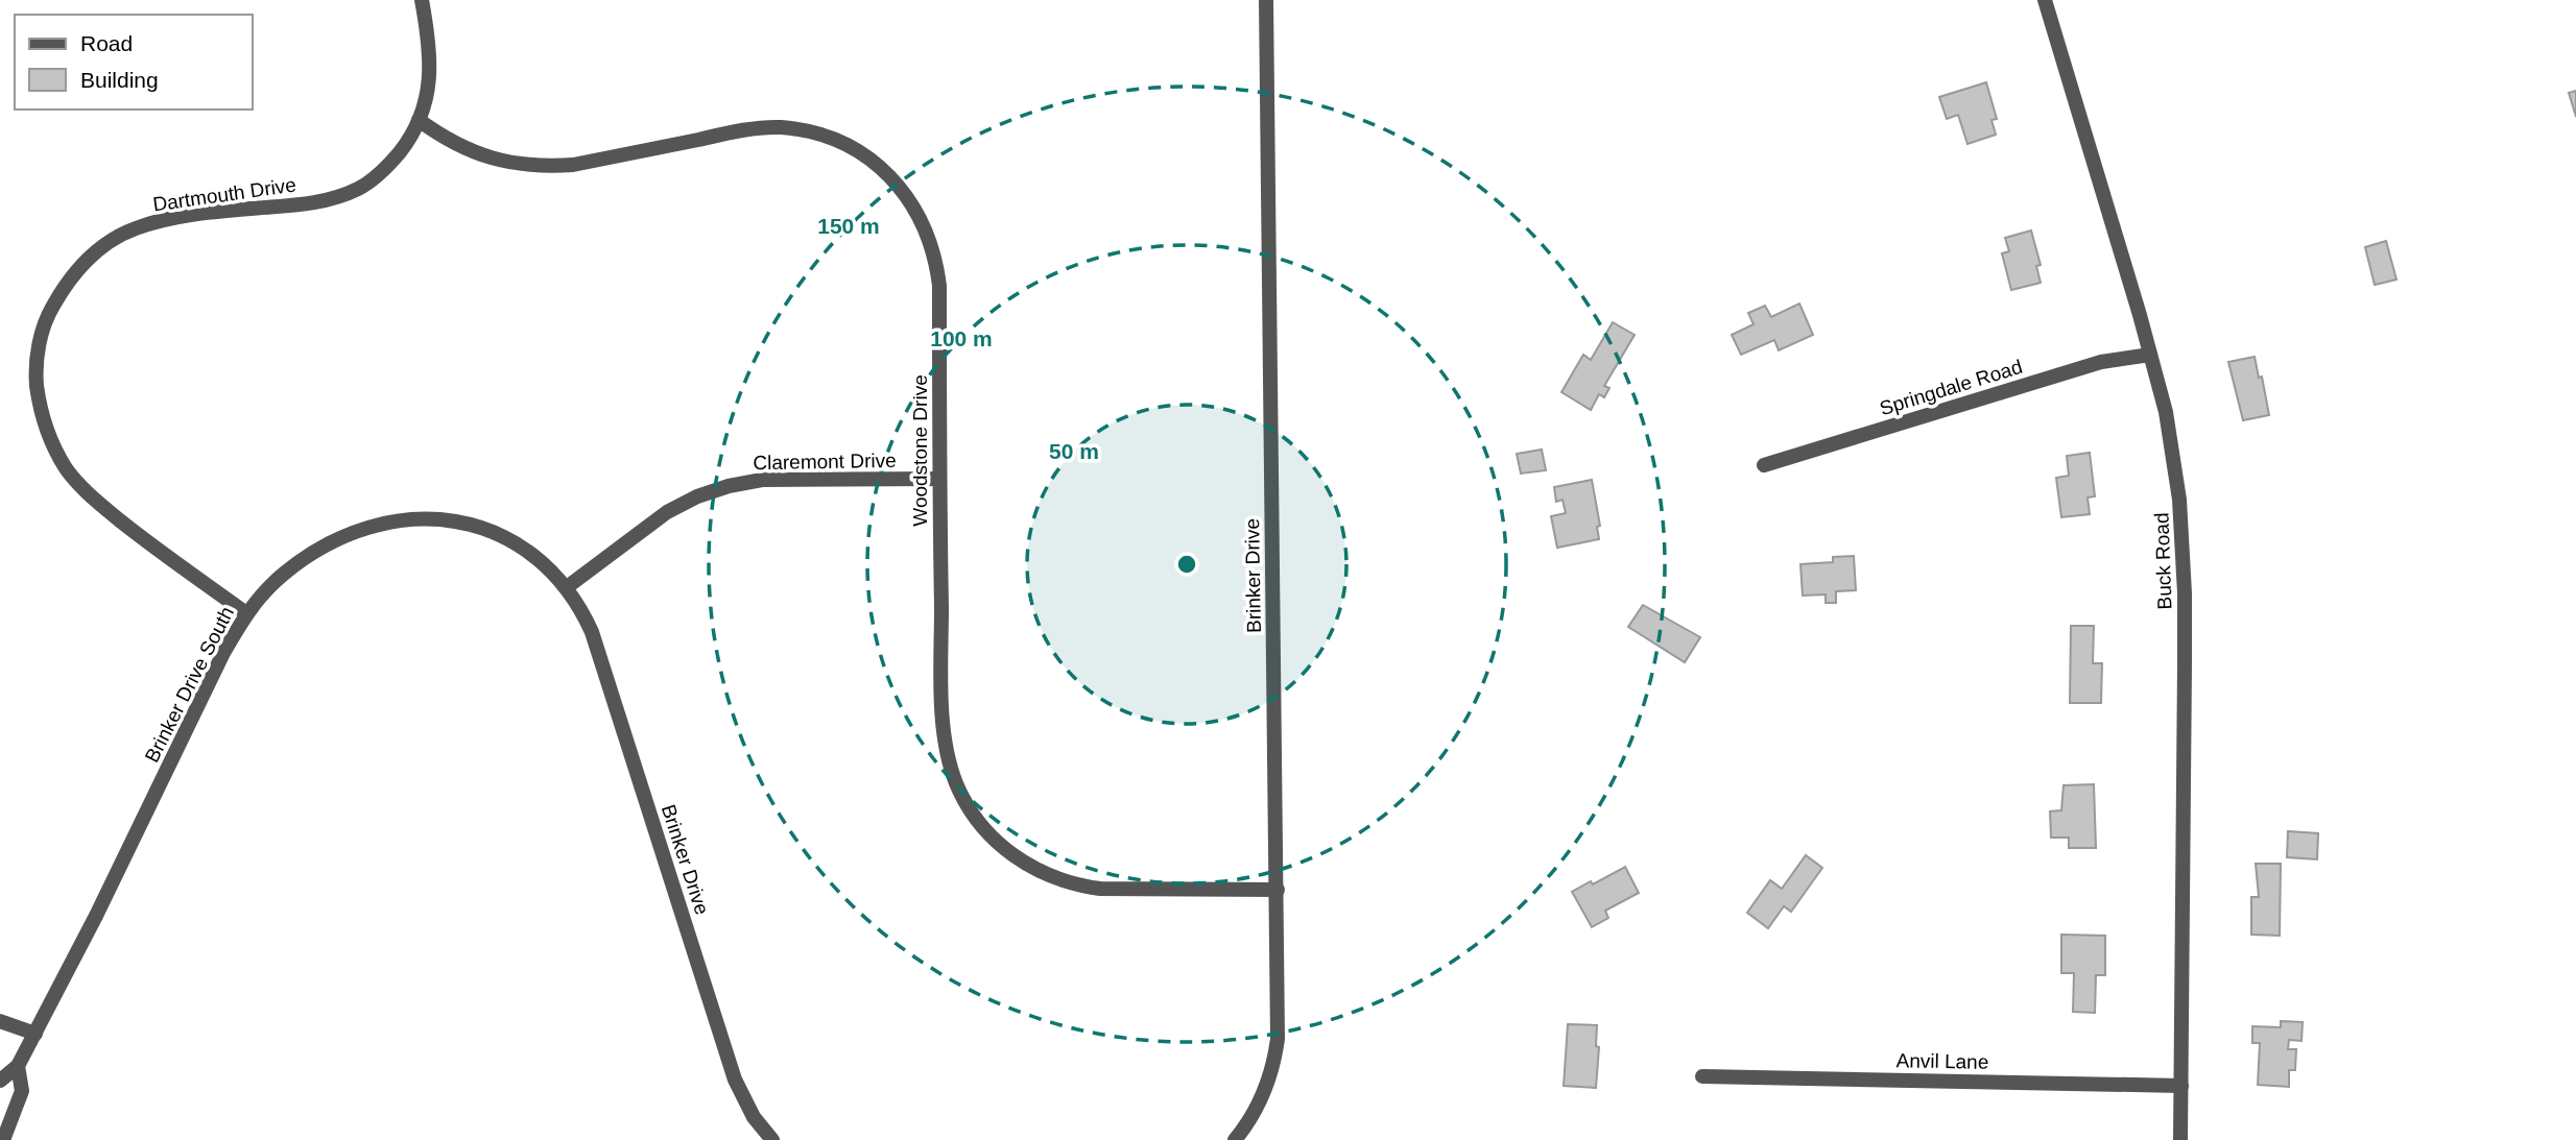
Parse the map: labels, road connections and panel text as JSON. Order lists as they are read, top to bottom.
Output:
{
  "streets": {
    "street": [
      "Dartmouth Drive",
      "Springdale Road",
      "Woodstone Drive",
      "Claremont Drive",
      "Buck Road",
      "Brinker Drive",
      "Brinker Drive South",
      "Anvil Lane"
    ]
  },
  "crossings": [
    ["Dartmouth Drive", "Woodstone Drive"],
    ["Dartmouth Drive", "Brinker Drive South"],
    ["Springdale Road", "Buck Road"],
    ["Woodstone Drive", "Claremont Drive"],
    ["Woodstone Drive", "Brinker Drive"],
    ["Claremont Drive", "Brinker Drive"],
    ["Claremont Drive", "Brinker Drive South"],
    ["Buck Road", "Anvil Lane"],
    ["Brinker Drive", "Brinker Drive South"]
  ],
  "legend": ["Road", "Building"],
  "rings": ["150 m", "100 m", "50 m"]
}
